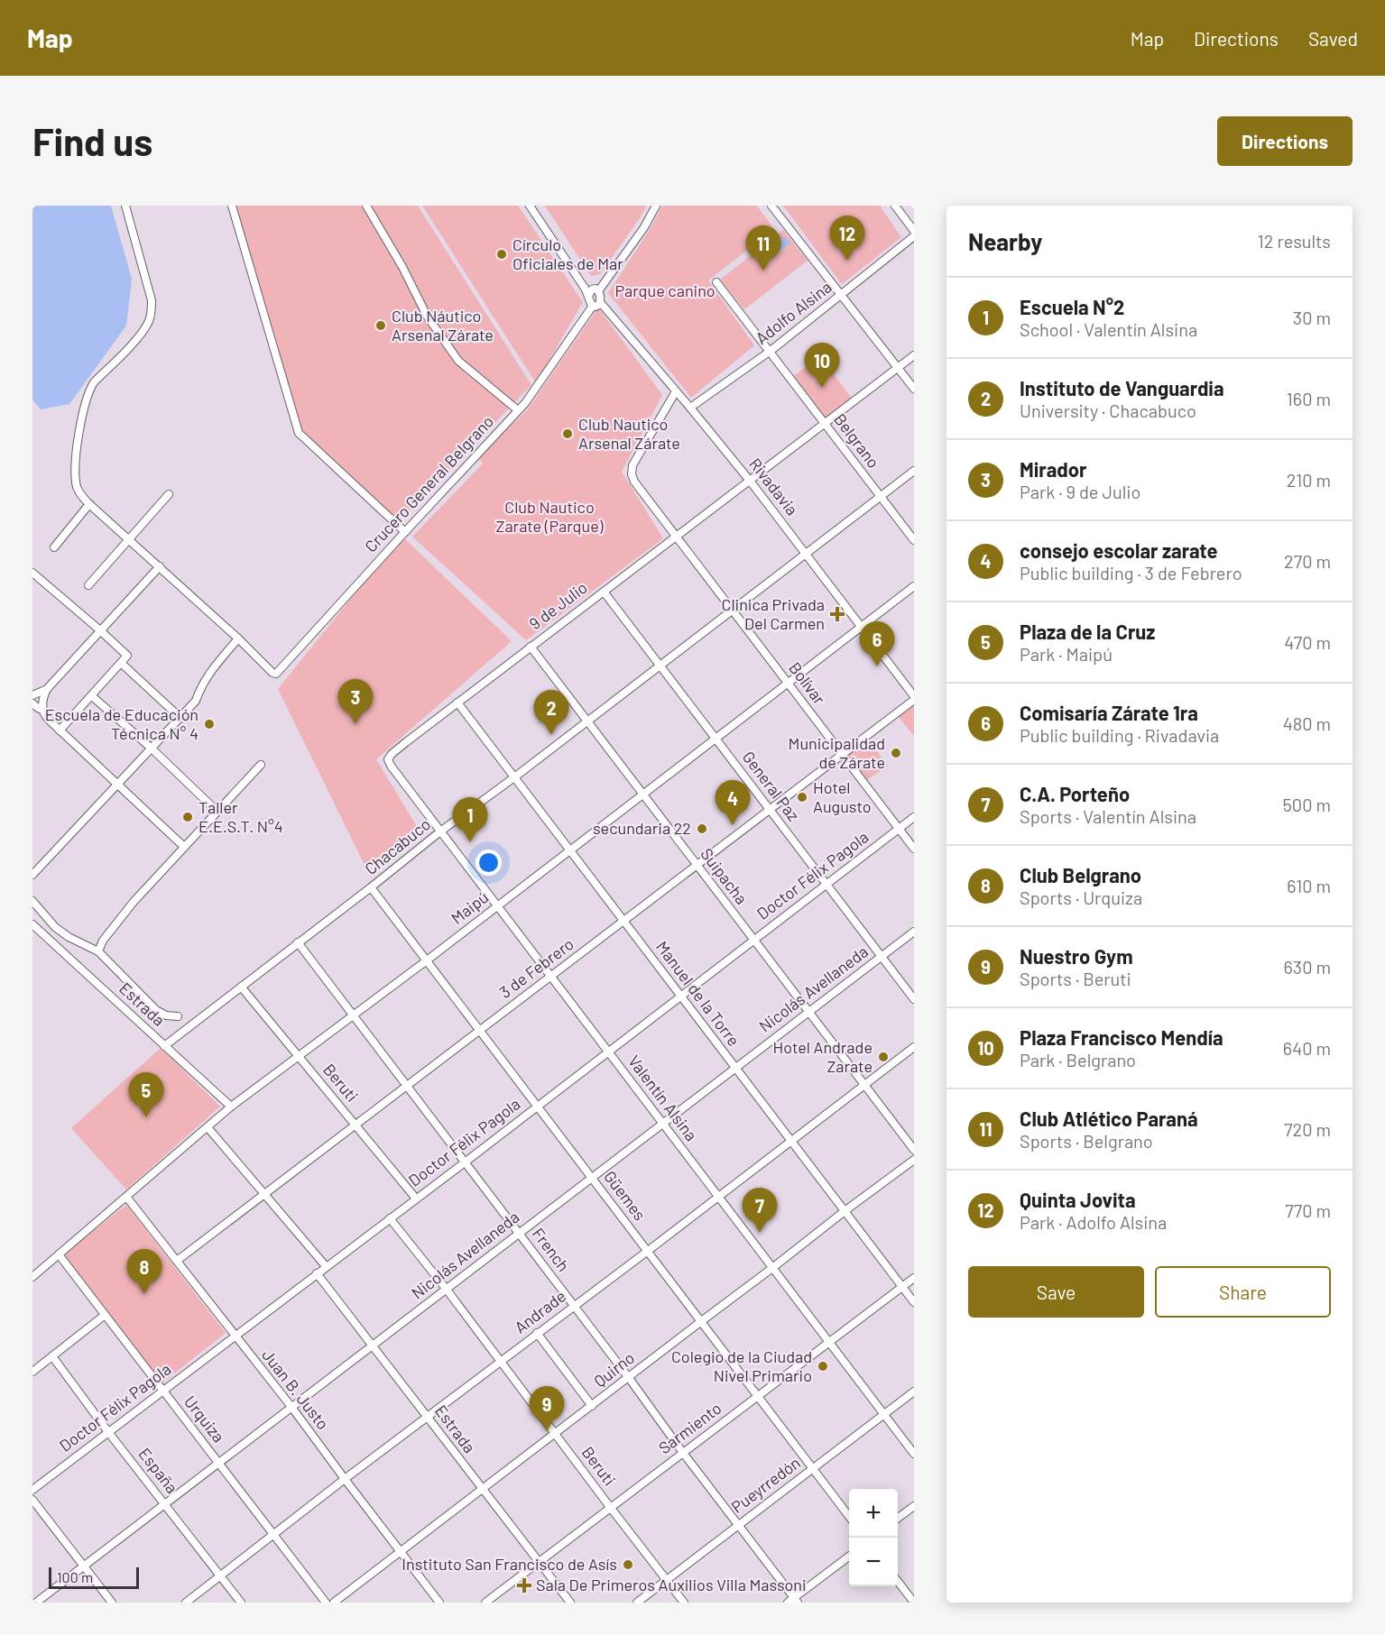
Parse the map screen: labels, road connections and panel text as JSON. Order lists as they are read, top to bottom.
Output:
{
  "streets": {
    "street": [
      "Adolfo Alsina",
      "Belgrano",
      "Crucero General Belgrano",
      "Rivadavia",
      "9 de Julio",
      "Bolívar",
      "General Paz",
      "Chacabuco",
      "Doctor Félix Pagola",
      "Suipacha",
      "Maipú",
      "3 de Febrero",
      "Nicolás Avellaneda",
      "Manuel de la Torre",
      "Estrada",
      "Beruti",
      "Valentín Alsina",
      "Güemes",
      "French",
      "Andrade",
      "Quirno",
      "Juan B. Justo",
      "Urquiza",
      "Sarmiento",
      "España",
      "Pueyrredón"
    ]
  },
  "crossings": [
    ["Adolfo Alsina", "Belgrano"],
    ["Adolfo Alsina", "Rivadavia"],
    ["Belgrano", "9 de Julio"],
    ["Belgrano", "Chacabuco"],
    ["Crucero General Belgrano", "Rivadavia"],
    ["Rivadavia", "9 de Julio"],
    ["Rivadavia", "Bolívar"],
    ["Rivadavia", "Chacabuco"],
    ["Rivadavia", "Maipú"],
    ["9 de Julio", "Bolívar"],
    ["9 de Julio", "General Paz"],
    ["9 de Julio", "Suipacha"],
    ["9 de Julio", "Manuel de la Torre"],
    ["9 de Julio", "Valentín Alsina"],
    ["Bolívar", "Chacabuco"],
    ["Bolívar", "Doctor Félix Pagola"],
    ["Bolívar", "Maipú"],
    ["Bolívar", "3 de Febrero"],
    ["General Paz", "Chacabuco"],
    ["General Paz", "Doctor Félix Pagola"],
    ["General Paz", "Maipú"],
    ["General Paz", "3 de Febrero"],
    ["General Paz", "Nicolás Avellaneda"],
    ["Chacabuco", "Suipacha"],
    ["Chacabuco", "Manuel de la Torre"],
    ["Chacabuco", "Estrada"],
    ["Chacabuco", "Beruti"],
    ["Chacabuco", "Valentín Alsina"],
    ["Chacabuco", "Güemes"],
    ["Chacabuco", "French"],
    ["Doctor Félix Pagola", "Suipacha"],
    ["Doctor Félix Pagola", "Manuel de la Torre"],
    ["Doctor Félix Pagola", "Estrada"],
    ["Doctor Félix Pagola", "Beruti"],
    ["Doctor Félix Pagola", "Valentín Alsina"],
    ["Doctor Félix Pagola", "Güemes"],
    ["Doctor Félix Pagola", "French"],
    ["Doctor Félix Pagola", "Juan B. Justo"],
    ["Doctor Félix Pagola", "Urquiza"],
    ["Doctor Félix Pagola", "España"],
    ["Suipacha", "Maipú"],
    ["Suipacha", "3 de Febrero"],
    ["Suipacha", "Nicolás Avellaneda"],
    ["Suipacha", "Andrade"],
    ["Maipú", "Manuel de la Torre"],
    ["Maipú", "Estrada"],
    ["Maipú", "Beruti"],
    ["Maipú", "Valentín Alsina"],
    ["Maipú", "Güemes"],
    ["Maipú", "French"],
    ["Maipú", "Juan B. Justo"],
    ["3 de Febrero", "Manuel de la Torre"],
    ["3 de Febrero", "Beruti"],
    ["3 de Febrero", "Valentín Alsina"],
    ["3 de Febrero", "Güemes"],
    ["3 de Febrero", "French"],
    ["3 de Febrero", "Juan B. Justo"],
    ["Nicolás Avellaneda", "Manuel de la Torre"],
    ["Nicolás Avellaneda", "Estrada"],
    ["Nicolás Avellaneda", "Beruti"],
    ["Nicolás Avellaneda", "Valentín Alsina"],
    ["Nicolás Avellaneda", "Güemes"],
    ["Nicolás Avellaneda", "French"],
    ["Nicolás Avellaneda", "Juan B. Justo"],
    ["Nicolás Avellaneda", "Urquiza"],
    ["Nicolás Avellaneda", "España"],
    ["Manuel de la Torre", "Andrade"],
    ["Manuel de la Torre", "Quirno"],
    ["Manuel de la Torre", "Sarmiento"],
    ["Estrada", "Andrade"],
    ["Estrada", "Quirno"],
    ["Estrada", "Sarmiento"],
    ["Beruti", "Andrade"],
    ["Beruti", "Quirno"],
    ["Beruti", "Sarmiento"],
    ["Beruti", "Pueyrredón"],
    ["Valentín Alsina", "Andrade"],
    ["Valentín Alsina", "Quirno"],
    ["Valentín Alsina", "Sarmiento"],
    ["Valentín Alsina", "Pueyrredón"],
    ["Güemes", "Andrade"],
    ["Güemes", "Quirno"],
    ["Güemes", "Sarmiento"],
    ["Güemes", "Pueyrredón"],
    ["French", "Andrade"],
    ["French", "Quirno"],
    ["French", "Sarmiento"],
    ["French", "Pueyrredón"],
    ["Andrade", "Juan B. Justo"],
    ["Andrade", "Urquiza"],
    ["Andrade", "España"],
    ["Quirno", "Juan B. Justo"]
  ],
  "parks": ["Parque canino", "Club Nautico Zarate (Parque)"],
  "places": {
    "other": [
      "Círculo Oficiales de Mar",
      "Club Náutico Arsenal Zárate",
      "Club Nautico Arsenal Zárate",
      "Escuela de Educación Técnica N° 4",
      "Municipalidad de Zárate",
      "Hotel Augusto",
      "Taller E.E.S.T. N°4",
      "secundaria 22",
      "Hotel Andrade Zarate",
      "Colegio de la Ciudad Nivel Primario",
      "Instituto San Francisco de Asís"
    ],
    "health": ["Clinica Privada Del Carmen", "Sala De Primeros Auxilios Villa Massoni"]
  },
  "scale_bar": "100 m",
  "page": {
    "header": "Map",
    "nav": ["Map", "Directions", "Saved"],
    "buttons": [
      "Directions",
      ["Save", "Share"]
    ],
    "title": "Find us",
    "heading": ["Nearby", "12 results"],
    "pins": [
      "12",
      "11",
      "10",
      "6",
      "3",
      "2",
      "4",
      "1",
      "5",
      "7",
      "8",
      "9"
    ],
    "list": [
      {
        "mark": "1",
        "name": "Escuela N°2",
        "note": "School · Valentín Alsina",
        "value": "30 m"
      },
      {
        "mark": "2",
        "name": "Instituto de Vanguardia",
        "note": "University · Chacabuco",
        "value": "160 m"
      },
      {
        "mark": "3",
        "name": "Mirador",
        "note": "Park · 9 de Julio",
        "value": "210 m"
      },
      {
        "mark": "4",
        "name": "consejo escolar zarate",
        "note": "Public building · 3 de Febrero",
        "value": "270 m"
      },
      {
        "mark": "5",
        "name": "Plaza de la Cruz",
        "note": "Park · Maipú",
        "value": "470 m"
      },
      {
        "mark": "6",
        "name": "Comisaría Zárate 1ra",
        "note": "Public building · Rivadavia",
        "value": "480 m"
      },
      {
        "mark": "7",
        "name": "C.A. Porteño",
        "note": "Sports · Valentín Alsina",
        "value": "500 m"
      },
      {
        "mark": "8",
        "name": "Club Belgrano",
        "note": "Sports · Urquiza",
        "value": "610 m"
      },
      {
        "mark": "9",
        "name": "Nuestro Gym",
        "note": "Sports · Beruti",
        "value": "630 m"
      },
      {
        "mark": "10",
        "name": "Plaza Francisco Mendía",
        "note": "Park · Belgrano",
        "value": "640 m"
      },
      {
        "mark": "11",
        "name": "Club Atlético Paraná",
        "note": "Sports · Belgrano",
        "value": "720 m"
      },
      {
        "mark": "12",
        "name": "Quinta Jovita",
        "note": "Park · Adolfo Alsina",
        "value": "770 m"
      }
    ],
    "map_buttons": ["+", "−"],
    "scale": "100 m"
  }
}
